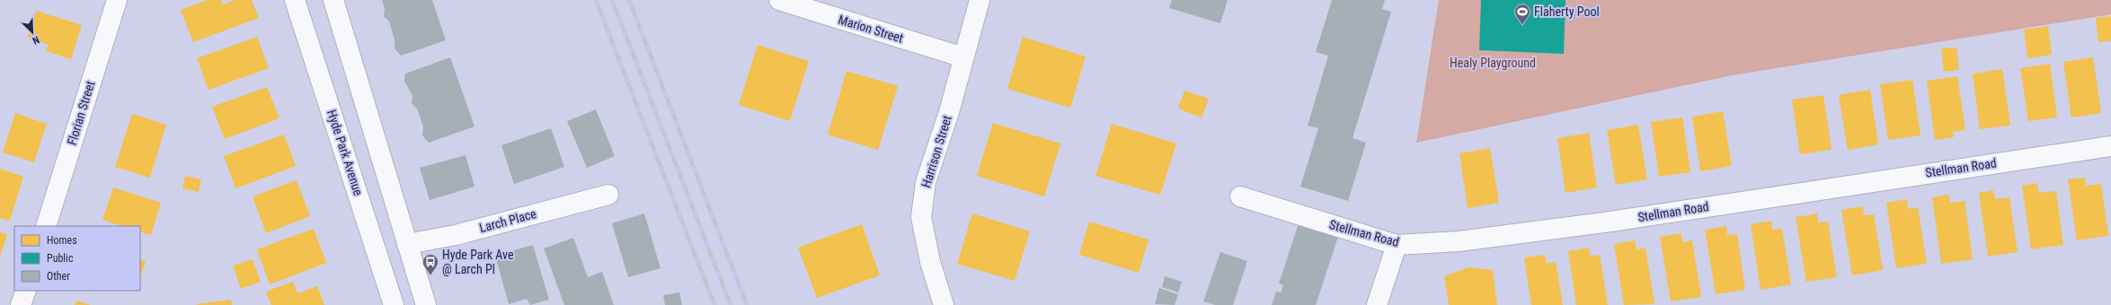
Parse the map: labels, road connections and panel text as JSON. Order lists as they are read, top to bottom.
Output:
{
  "streets": {
    "street": [
      "Marion Street",
      "Florian Street",
      "Harrison Street",
      "Hyde Park Avenue",
      "Stellman Road",
      "Larch Place"
    ]
  },
  "crossings": [
    ["Marion Street", "Harrison Street"],
    ["Hyde Park Avenue", "Larch Place"]
  ],
  "parks": ["Healy Playground"],
  "places": {
    "sports": ["Flaherty Pool"],
    "bus stop": ["Hyde Park Ave @ Larch Pl"]
  },
  "legend": ["Homes", "Public", "Other"],
  "north": "bottom right"
}
